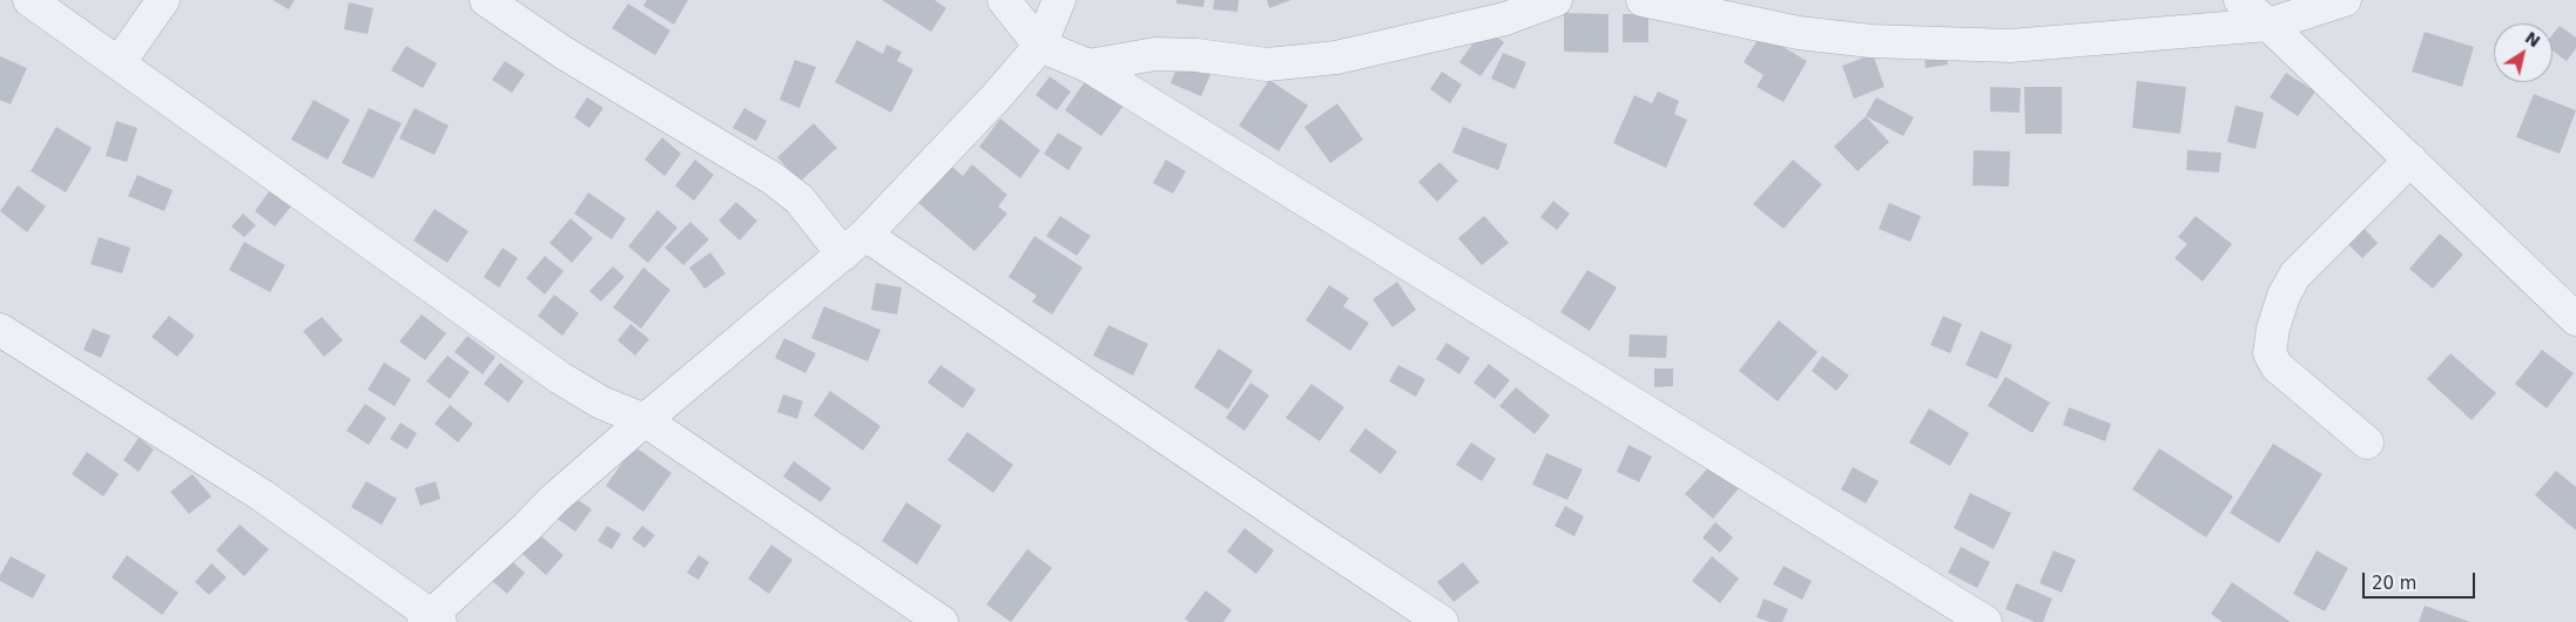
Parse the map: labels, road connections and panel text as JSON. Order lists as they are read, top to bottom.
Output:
{
  "scale_bar": "20 m",
  "north": "top right"
}
